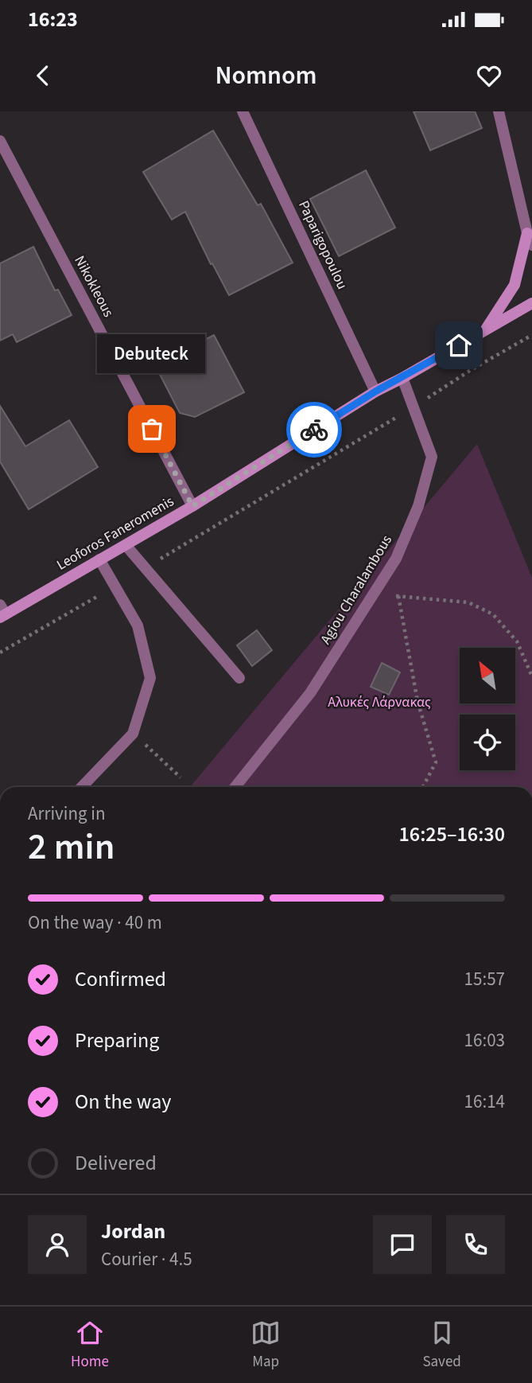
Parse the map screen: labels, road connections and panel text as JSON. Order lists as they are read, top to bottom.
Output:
{
  "streets": {
    "main road": ["Leoforos Faneromenis"],
    "street": ["Paparigopoulou", "Nikokleous", "Agiou Charalambous"]
  },
  "crossings": [
    ["Paparigopoulou", "Leoforos Faneromenis"],
    ["Nikokleous", "Leoforos Faneromenis"],
    ["Leoforos Faneromenis", "Agiou Charalambous"]
  ],
  "parks": ["Αλυκές Λάρνακας"],
  "places": ["Debuteck"],
  "north": "top left",
  "page": {
    "status": "16:23",
    "header": "Nomnom",
    "bubble": "Debuteck",
    "heading": ["2 min", "Arriving in", "16:25–16:30"],
    "panel": ["Jordan", "Courier · 4.5"],
    "bar": "On the way · 40 m",
    "list": [
      ["Confirmed", "15:57"],
      ["Preparing", "16:03"],
      ["On the way", "16:14"],
      "Delivered"
    ],
    "tabs": ["Home", "Map", "Saved"]
  }
}
